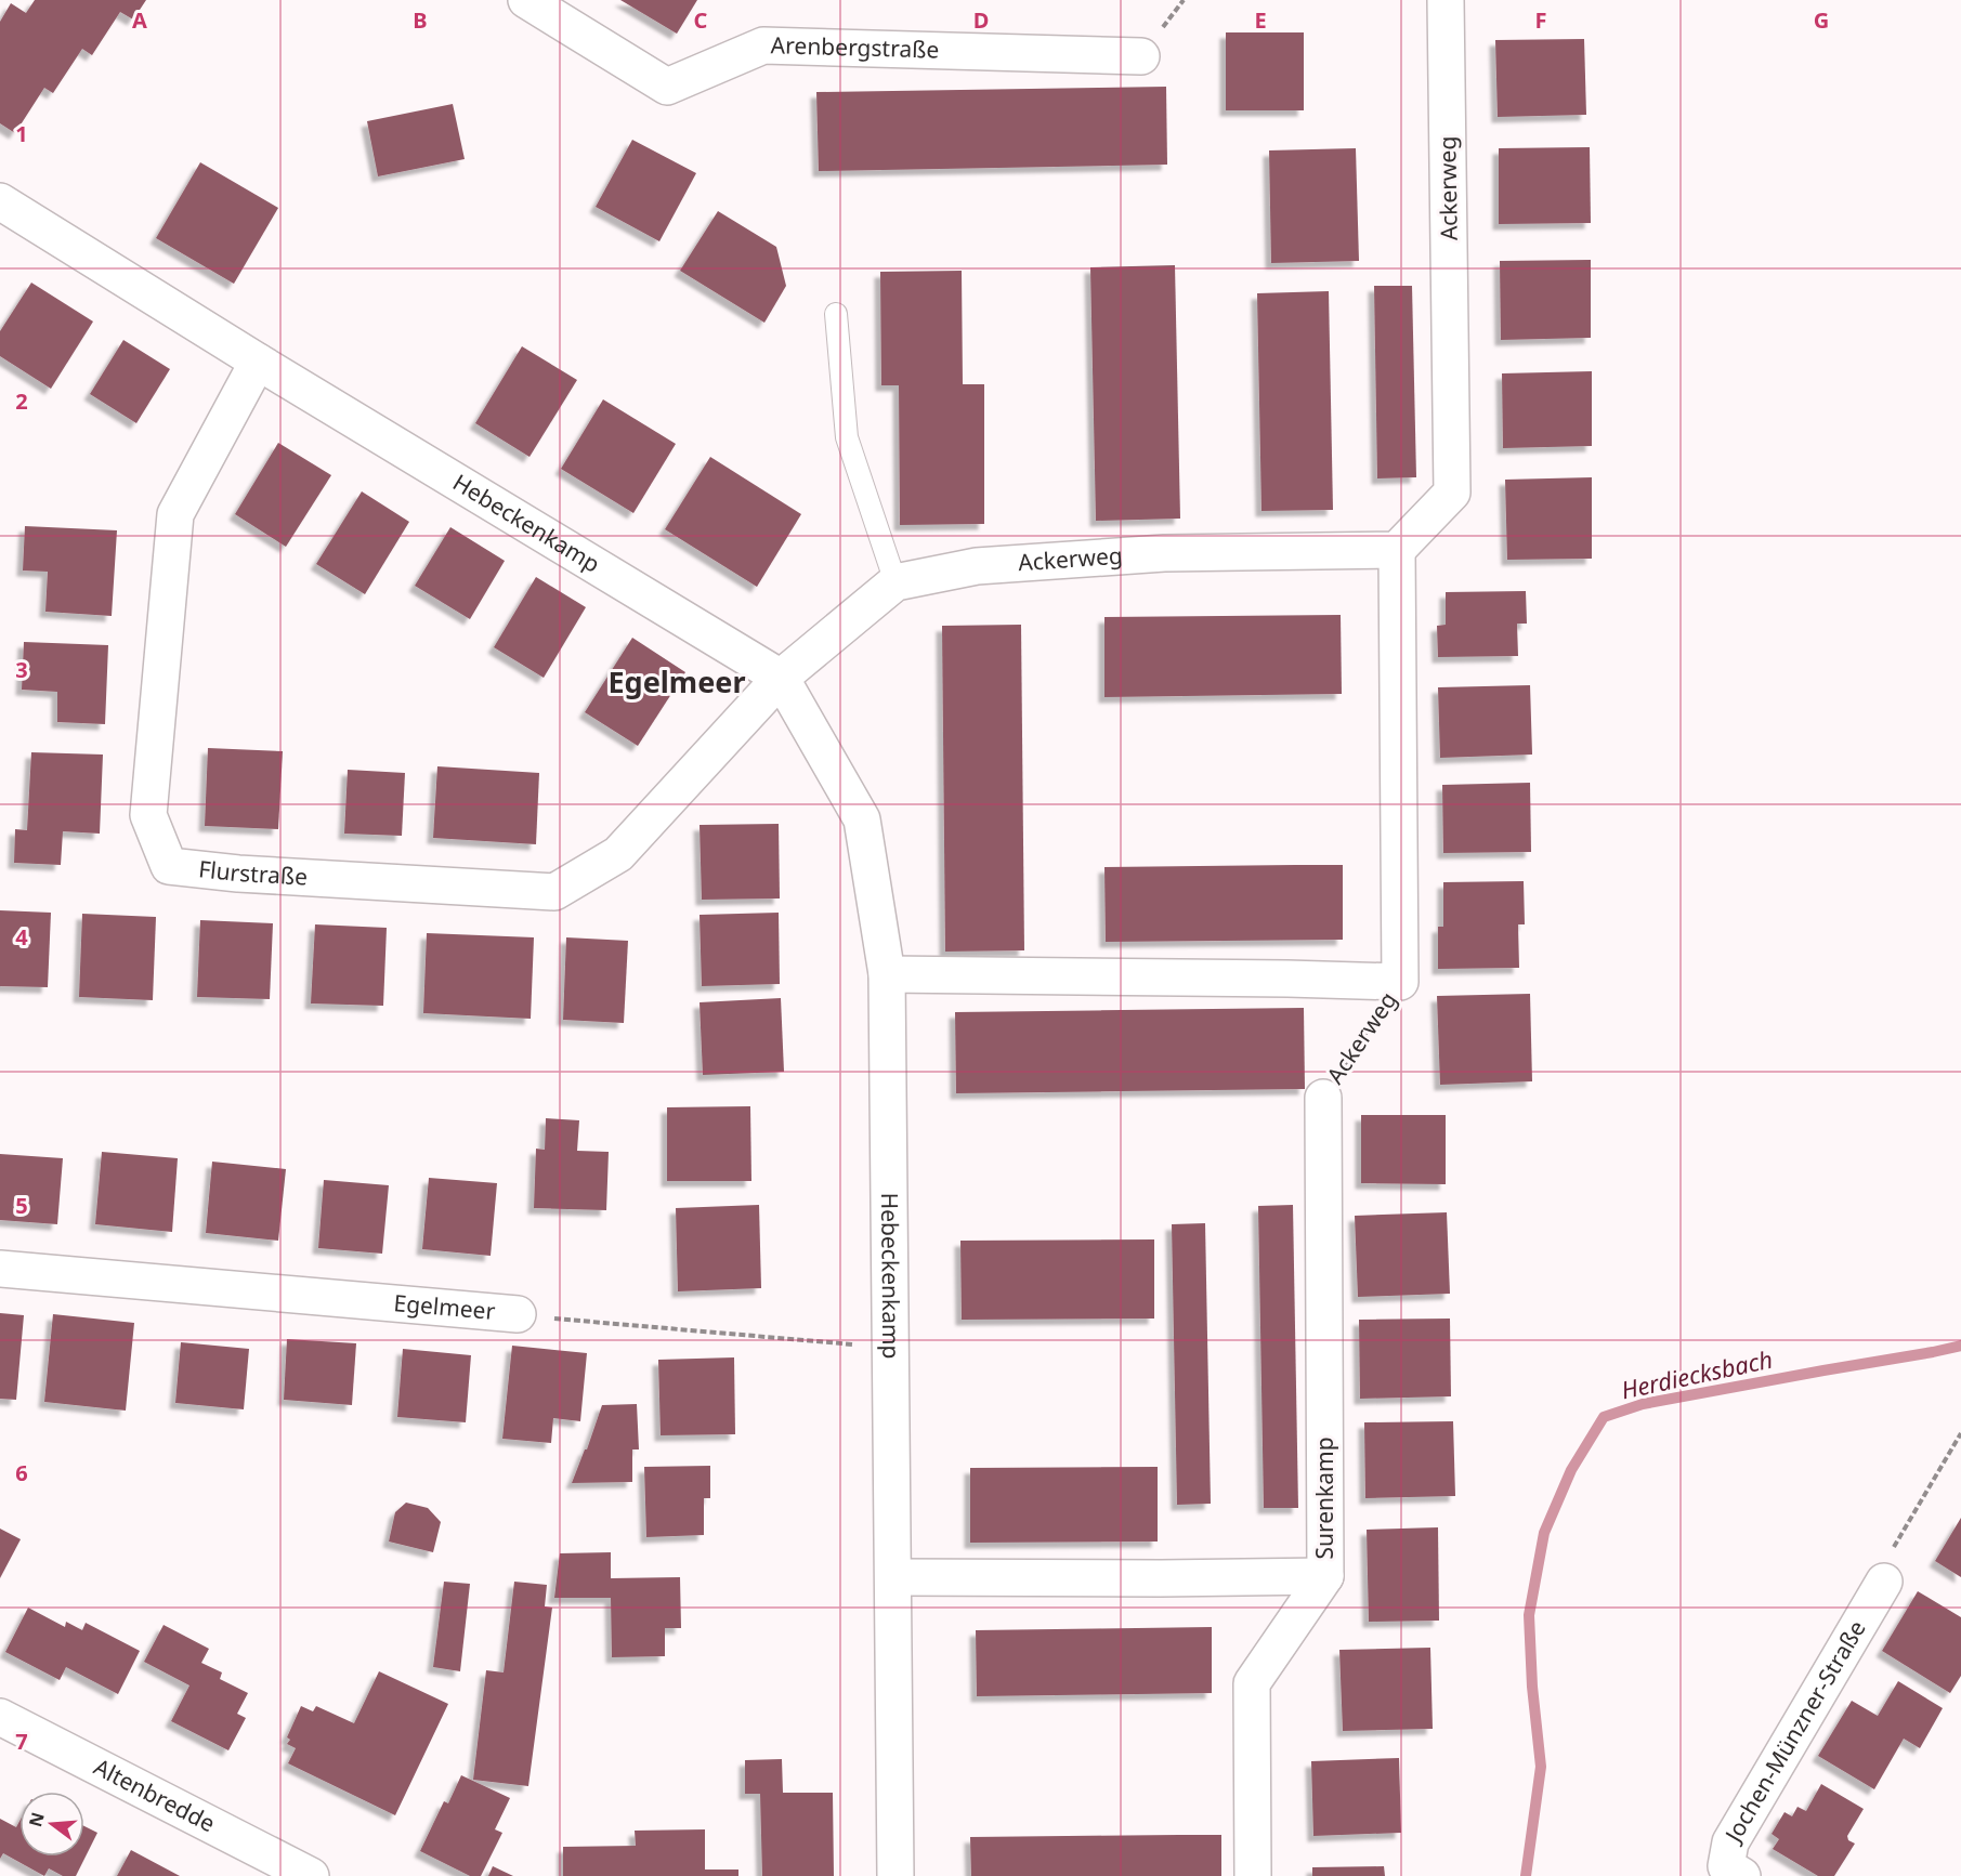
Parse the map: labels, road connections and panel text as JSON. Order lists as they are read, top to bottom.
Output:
{
  "streets": {
    "street": [
      "Arenbergstraße",
      "Ackerweg",
      "Hebeckenkamp",
      "Flurstraße",
      "Egelmeer",
      "Surenkamp",
      "Jochen-Münzner-Straße",
      "Altenbredde"
    ]
  },
  "crossings": [
    ["Ackerweg", "Hebeckenkamp"],
    ["Ackerweg", "Flurstraße"],
    ["Ackerweg", "Surenkamp"],
    ["Hebeckenkamp", "Flurstraße"],
    ["Hebeckenkamp", "Egelmeer"]
  ],
  "districts": ["Egelmeer"],
  "water": ["Herdiecksbach"],
  "north": "left",
  "grid": {
    "columns": [
      "A",
      "B",
      "C",
      "D",
      "E",
      "F",
      "G"
    ],
    "rows": [
      "1",
      "2",
      "3",
      "4",
      "5",
      "6",
      "7"
    ]
  }
}
